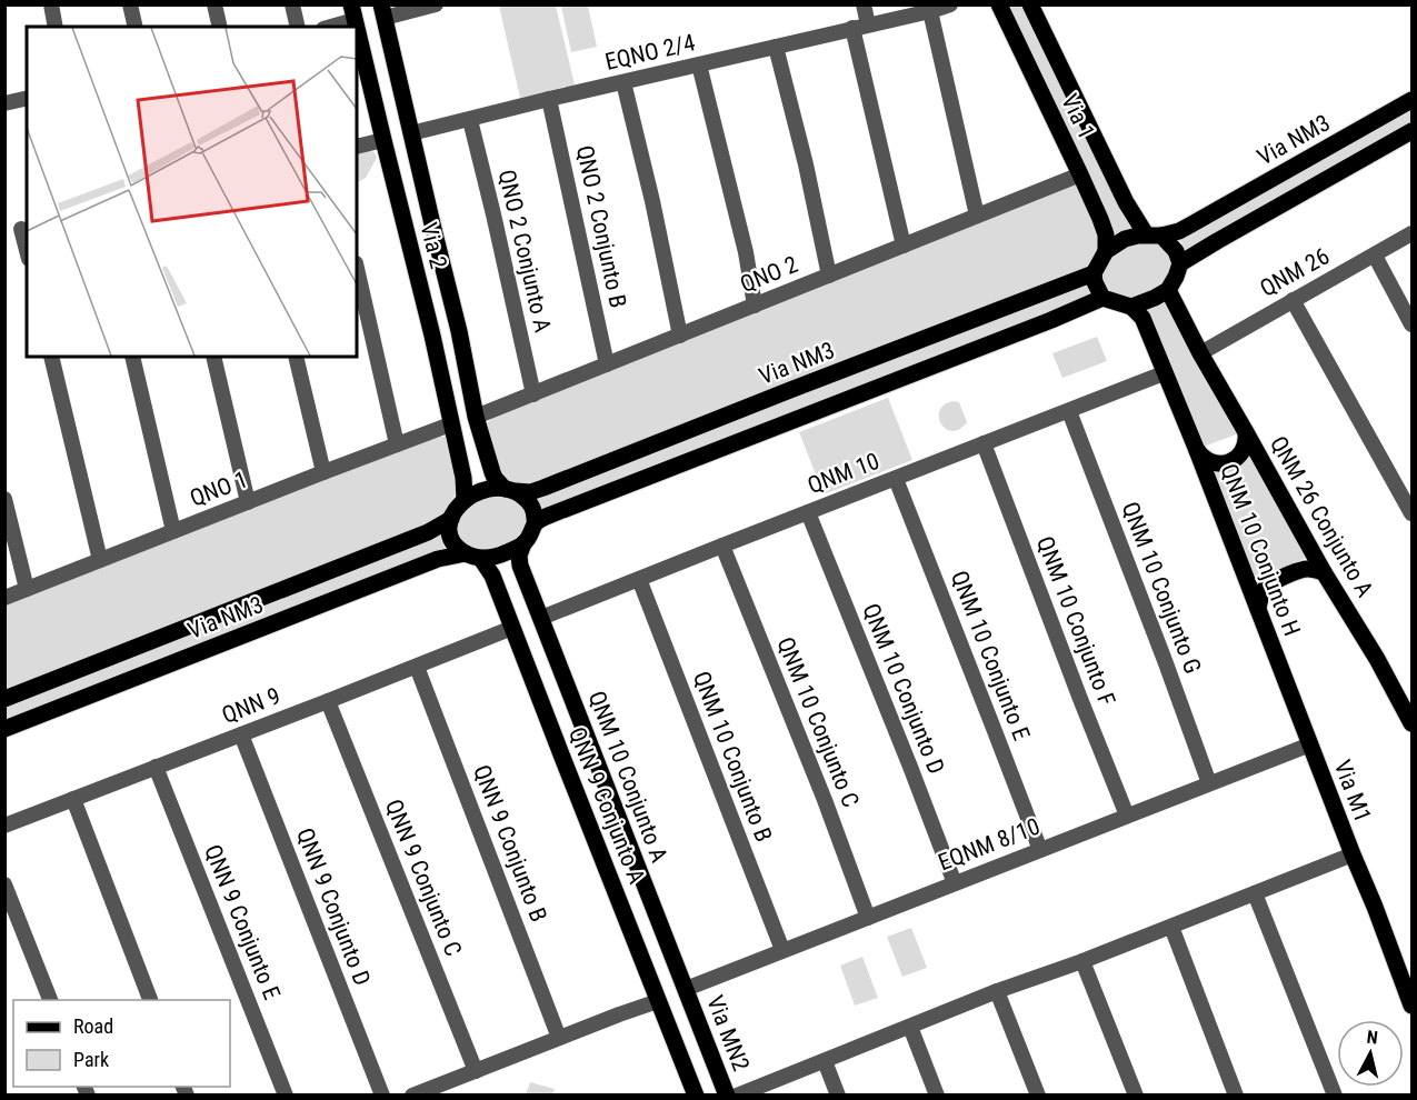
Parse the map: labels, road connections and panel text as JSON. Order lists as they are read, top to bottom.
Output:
{
  "streets": {
    "main road": [
      "Via 1",
      "Via NM3",
      "Via 2",
      "QNM 26 Conjunto A",
      "QNM 10 Conjunto H",
      "QNM 10 Conjunto A",
      "Via M1",
      "QNN 9 Conjunto A",
      "Via MN2"
    ],
    "street": [
      "EQNO 2/4",
      "QNO 2 Conjunto B",
      "QNO 2 Conjunto A",
      "QNM 26",
      "QNO 2",
      "QNM 10",
      "QNO 1",
      "QNM 10 Conjunto G",
      "QNM 10 Conjunto F",
      "QNM 10 Conjunto E",
      "QNM 10 Conjunto D",
      "QNN 9",
      "QNM 10 Conjunto C",
      "QNM 10 Conjunto B",
      "QNN 9 Conjunto B",
      "EQNM 8/10",
      "QNN 9 Conjunto C",
      "QNN 9 Conjunto D",
      "QNN 9 Conjunto E"
    ]
  },
  "crossings": [
    ["EQNO 2/4", "QNO 2 Conjunto B"],
    ["EQNO 2/4", "Via 2"],
    ["EQNO 2/4", "QNO 2 Conjunto A"],
    ["Via 1", "Via NM3"],
    ["Via 1", "QNO 2"],
    ["Via NM3", "Via 2"],
    ["QNO 2 Conjunto B", "QNO 2"],
    ["Via 2", "QNO 2"],
    ["Via 2", "QNO 1"],
    ["QNO 2 Conjunto A", "QNO 2"],
    ["QNM 26", "QNM 26 Conjunto A"],
    ["QNM 10", "QNM 10 Conjunto H"],
    ["QNM 10", "QNM 10 Conjunto G"],
    ["QNM 10", "QNM 10 Conjunto F"],
    ["QNM 10", "QNM 10 Conjunto E"],
    ["QNM 10", "QNM 10 Conjunto D"],
    ["QNM 10", "QNM 10 Conjunto C"],
    ["QNM 10", "QNM 10 Conjunto B"],
    ["QNM 10", "QNM 10 Conjunto A"],
    ["QNM 10 Conjunto H", "Via M1"],
    ["QNM 10 Conjunto H", "EQNM 8/10"],
    ["QNM 10 Conjunto G", "EQNM 8/10"],
    ["QNM 10 Conjunto F", "EQNM 8/10"],
    ["QNM 10 Conjunto E", "EQNM 8/10"],
    ["QNM 10 Conjunto D", "EQNM 8/10"],
    ["QNN 9", "QNN 9 Conjunto A"],
    ["QNN 9", "QNN 9 Conjunto B"],
    ["QNN 9", "QNN 9 Conjunto C"],
    ["QNN 9", "QNN 9 Conjunto D"],
    ["QNN 9", "QNN 9 Conjunto E"],
    ["QNM 10 Conjunto C", "EQNM 8/10"],
    ["QNM 10 Conjunto B", "EQNM 8/10"],
    ["QNM 10 Conjunto A", "EQNM 8/10"],
    ["QNM 10 Conjunto A", "Via MN2"],
    ["Via M1", "EQNM 8/10"],
    ["EQNM 8/10", "Via MN2"]
  ],
  "legend": ["Road", "Park"],
  "north": "top"
}
